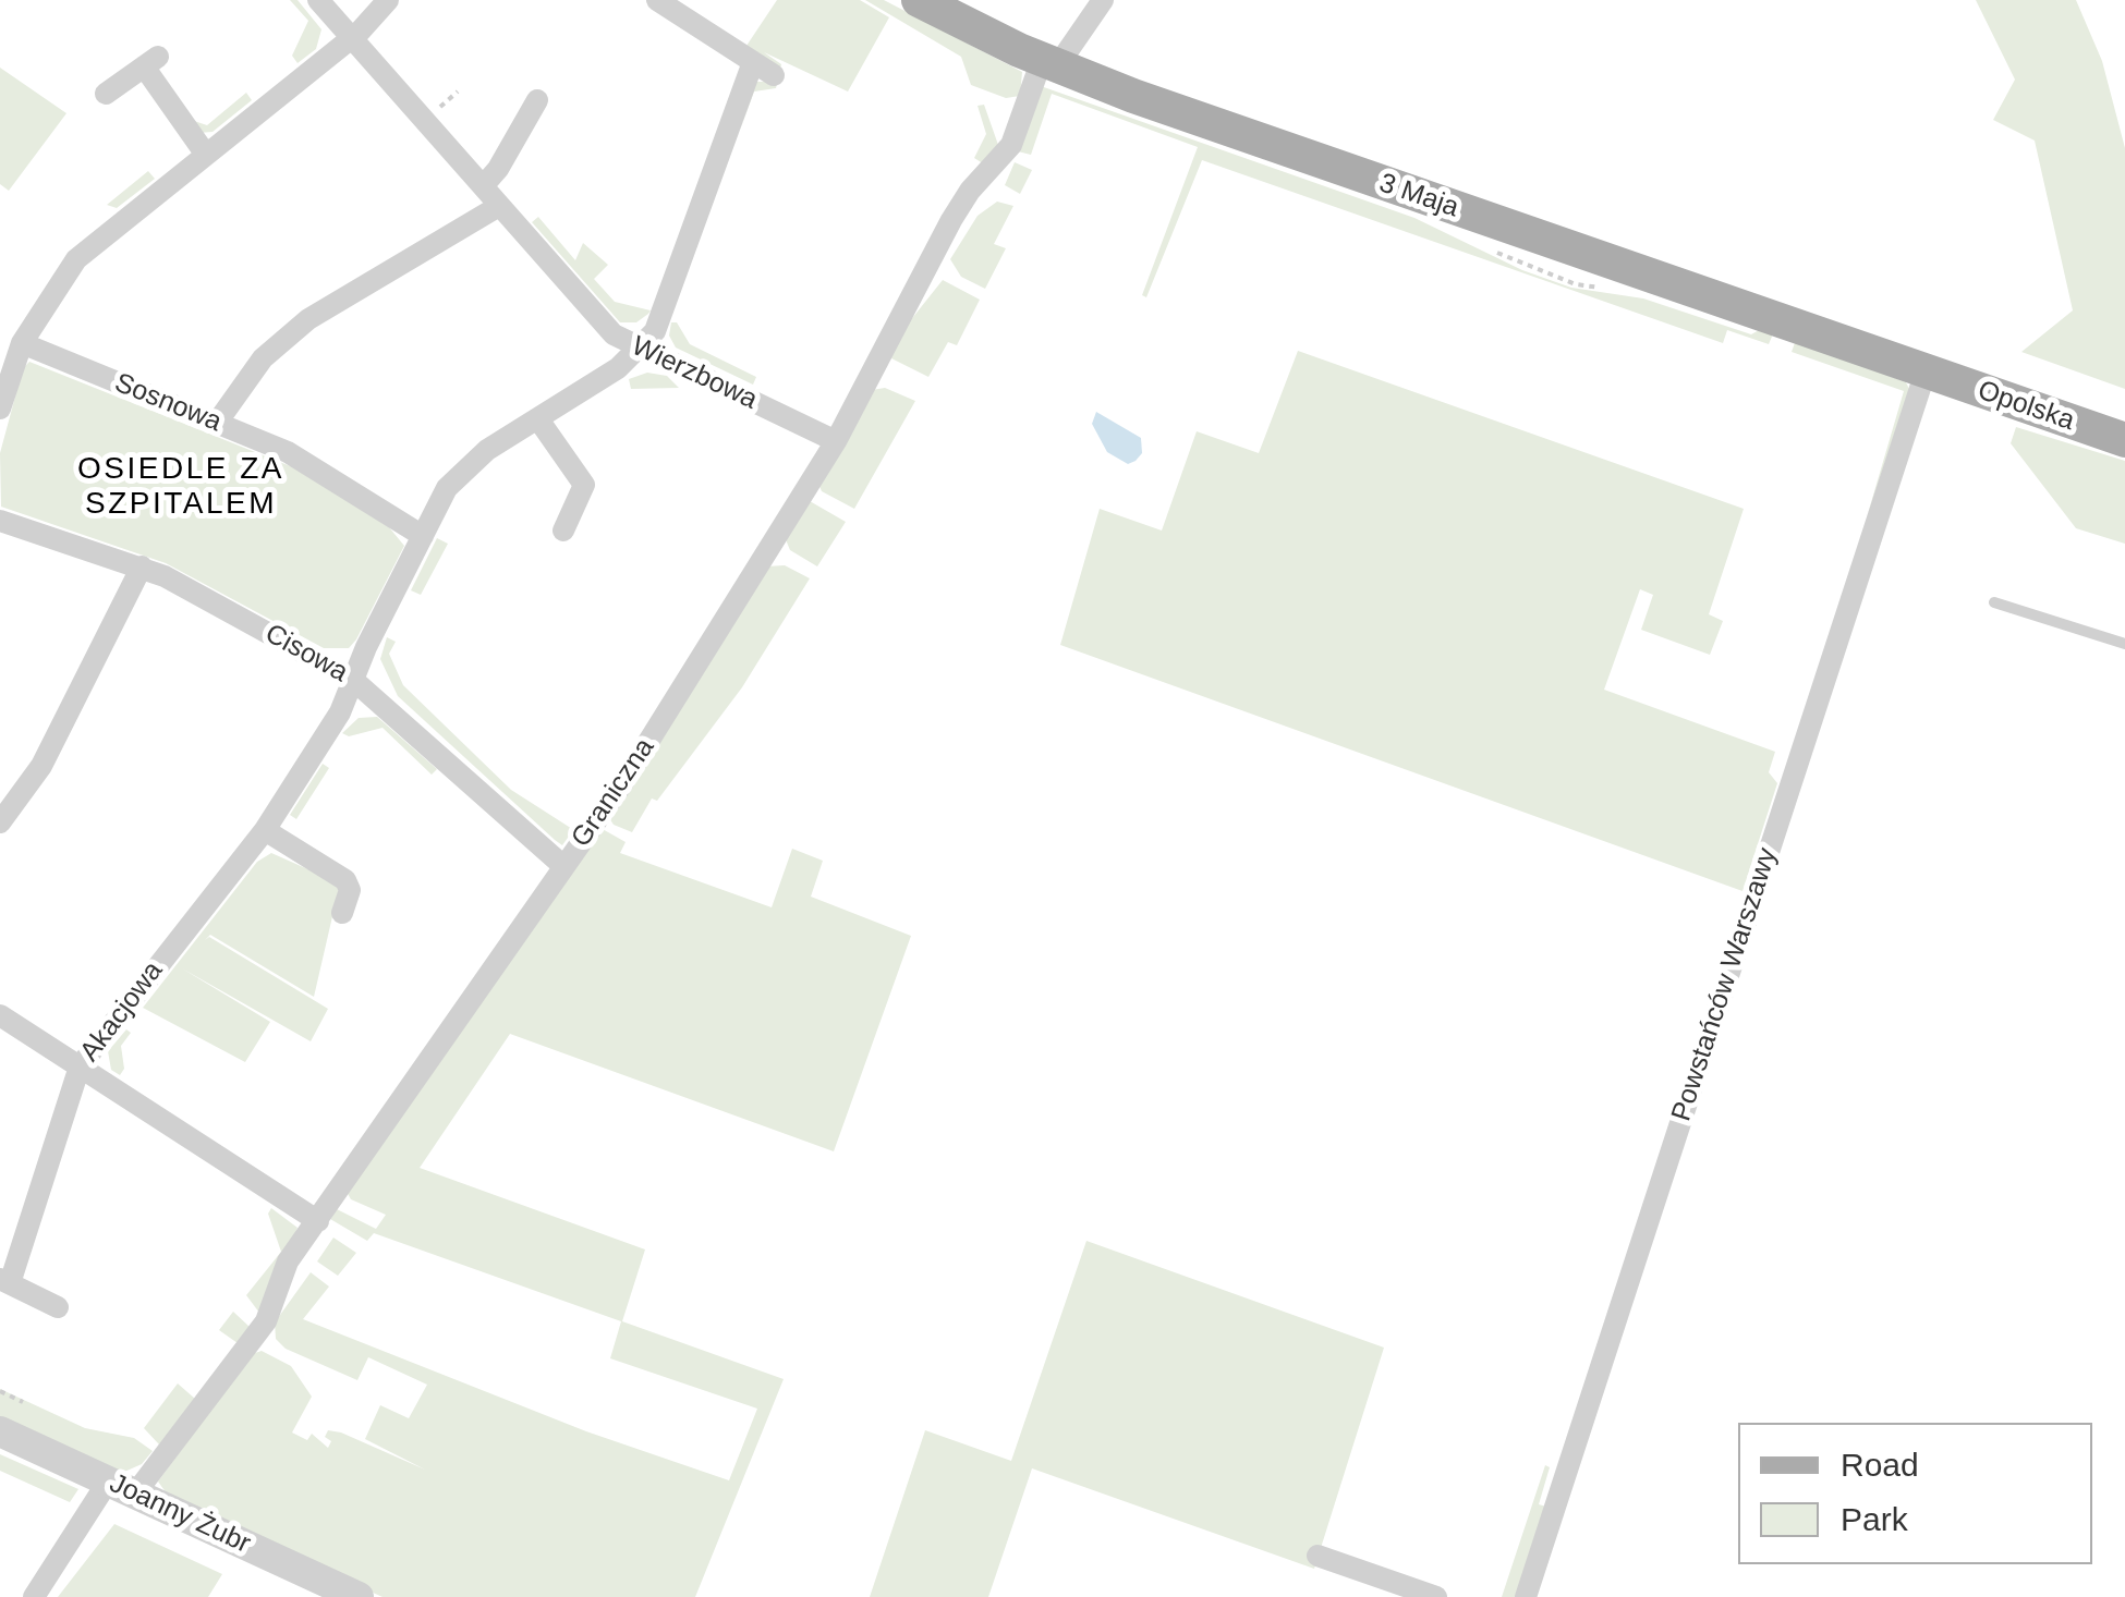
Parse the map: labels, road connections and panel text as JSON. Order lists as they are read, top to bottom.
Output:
{
  "streets": {
    "main road": ["3 Maja", "Opolska"],
    "street": [
      "Wierzbowa",
      "Sosnowa",
      "Cisowa",
      "Graniczna",
      "Powstańców Warszawy",
      "Akacjowa",
      "Joanny Żubr"
    ]
  },
  "crossings": [
    ["3 Maja", "Opolska"],
    ["3 Maja", "Graniczna"],
    ["3 Maja", "Powstańców Warszawy"],
    ["Wierzbowa", "Graniczna"],
    ["Wierzbowa", "Akacjowa"],
    ["Sosnowa", "Akacjowa"],
    ["Opolska", "Powstańców Warszawy"],
    ["Cisowa", "Graniczna"],
    ["Cisowa", "Akacjowa"],
    ["Graniczna", "Joanny Żubr"]
  ],
  "districts": ["OSIEDLE ZA SZPITALEM"],
  "legend": ["Road", "Park"]
}
